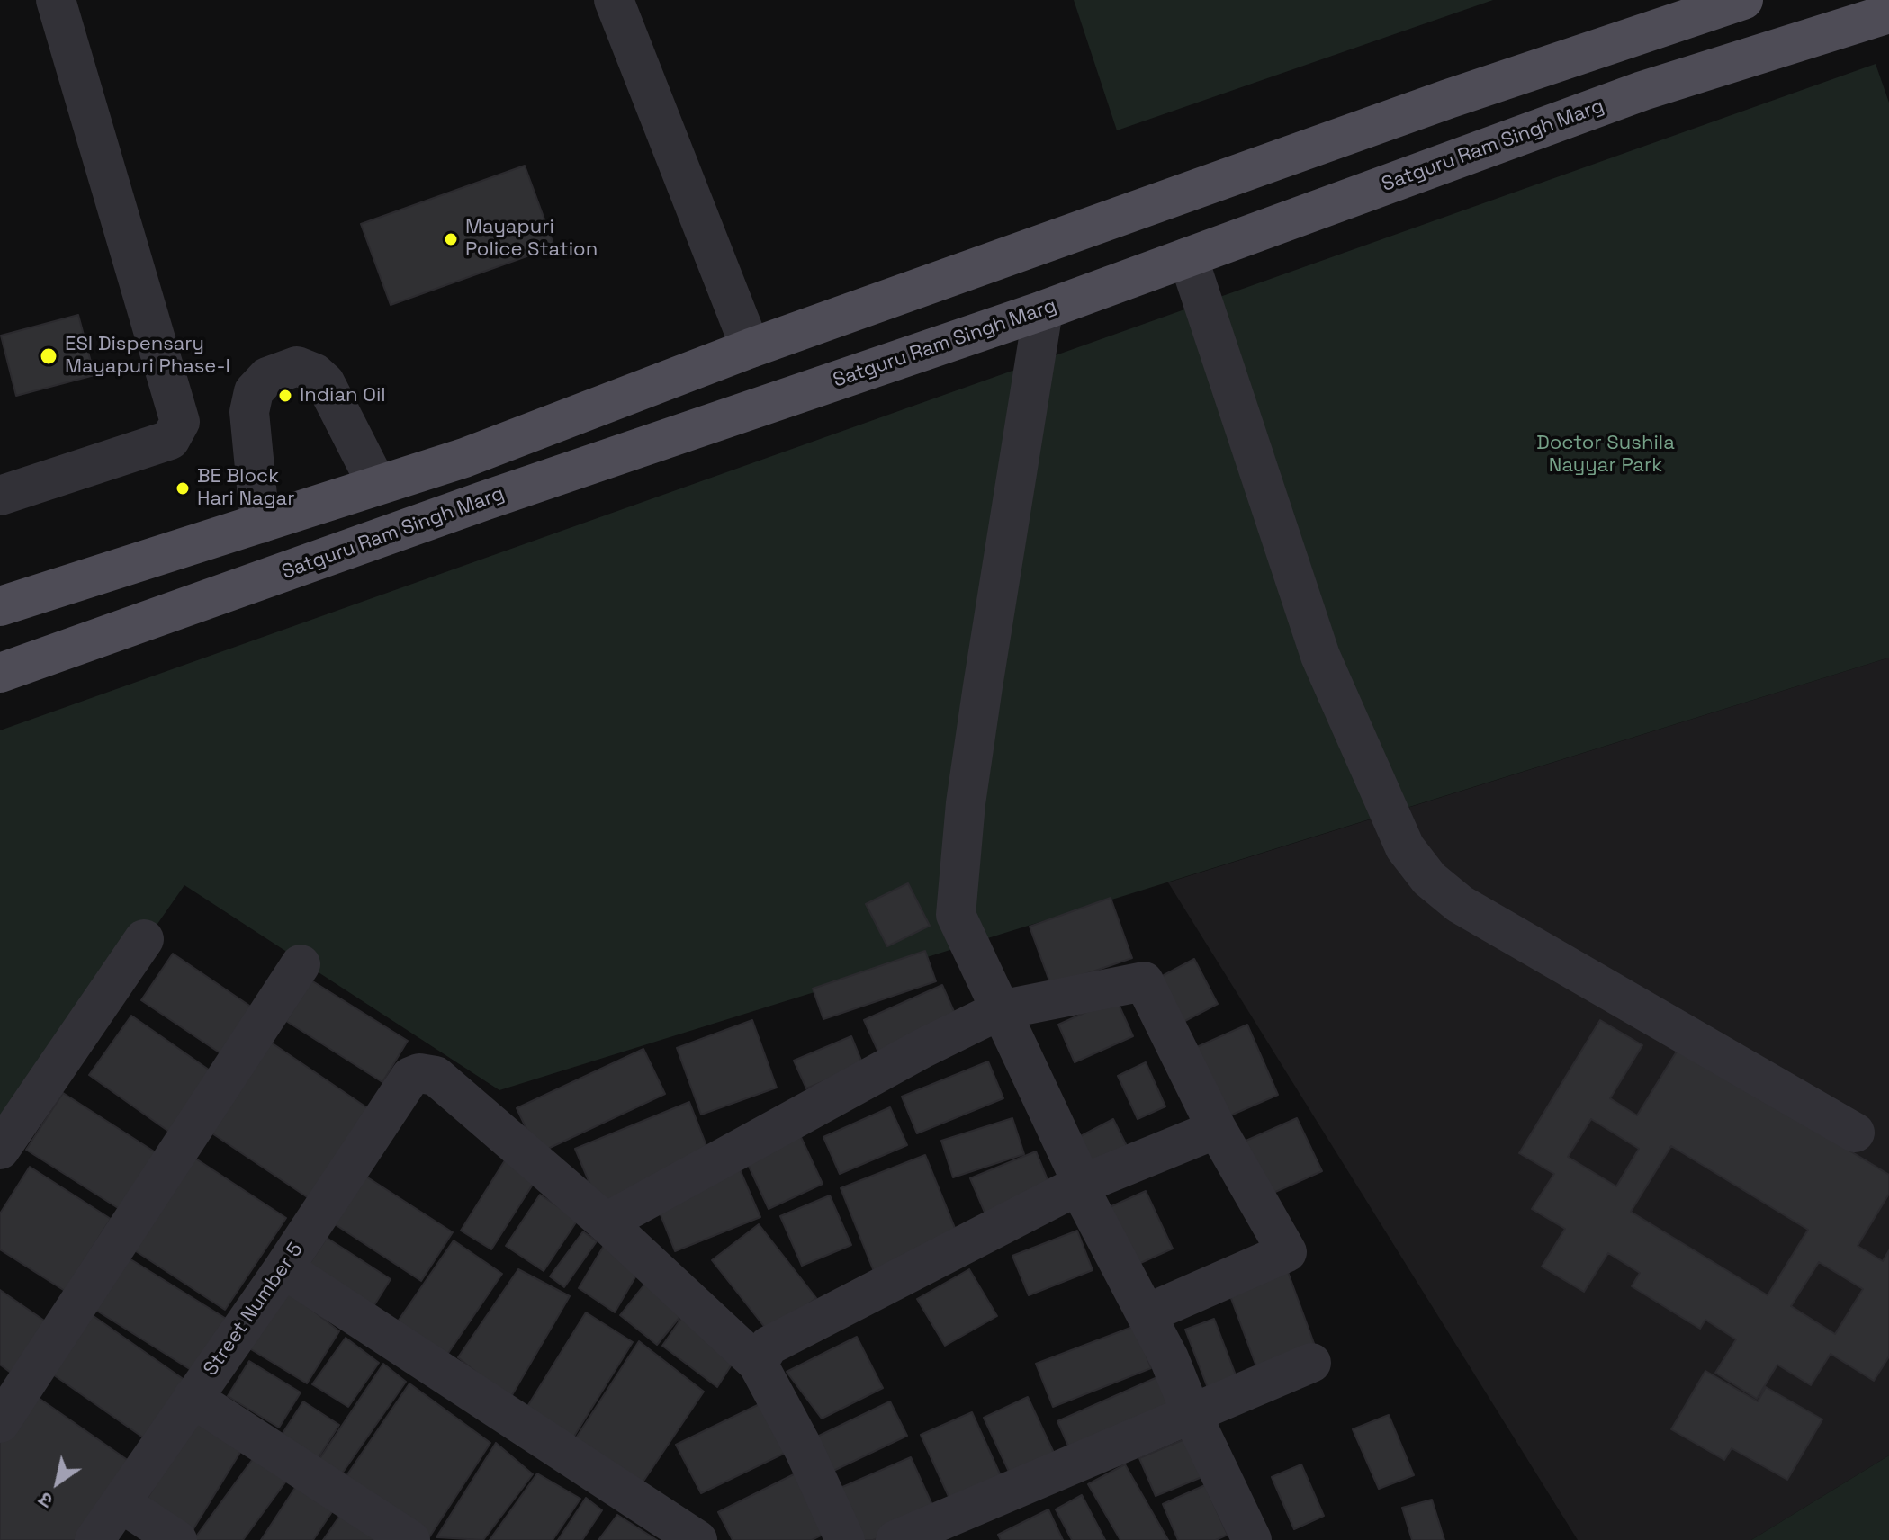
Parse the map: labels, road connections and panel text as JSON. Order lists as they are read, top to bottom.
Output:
{
  "streets": {
    "main road": ["Satguru Ram Singh Marg"],
    "street": ["Street Number 5"]
  },
  "parks": ["Doctor Sushila Nayyar Park"],
  "places": [
    "Mayapuri Police Station",
    "ESI Dispensary Mayapuri Phase-I",
    "Indian Oil",
    "BE Block Hari Nagar"
  ],
  "north": "bottom left"
}
